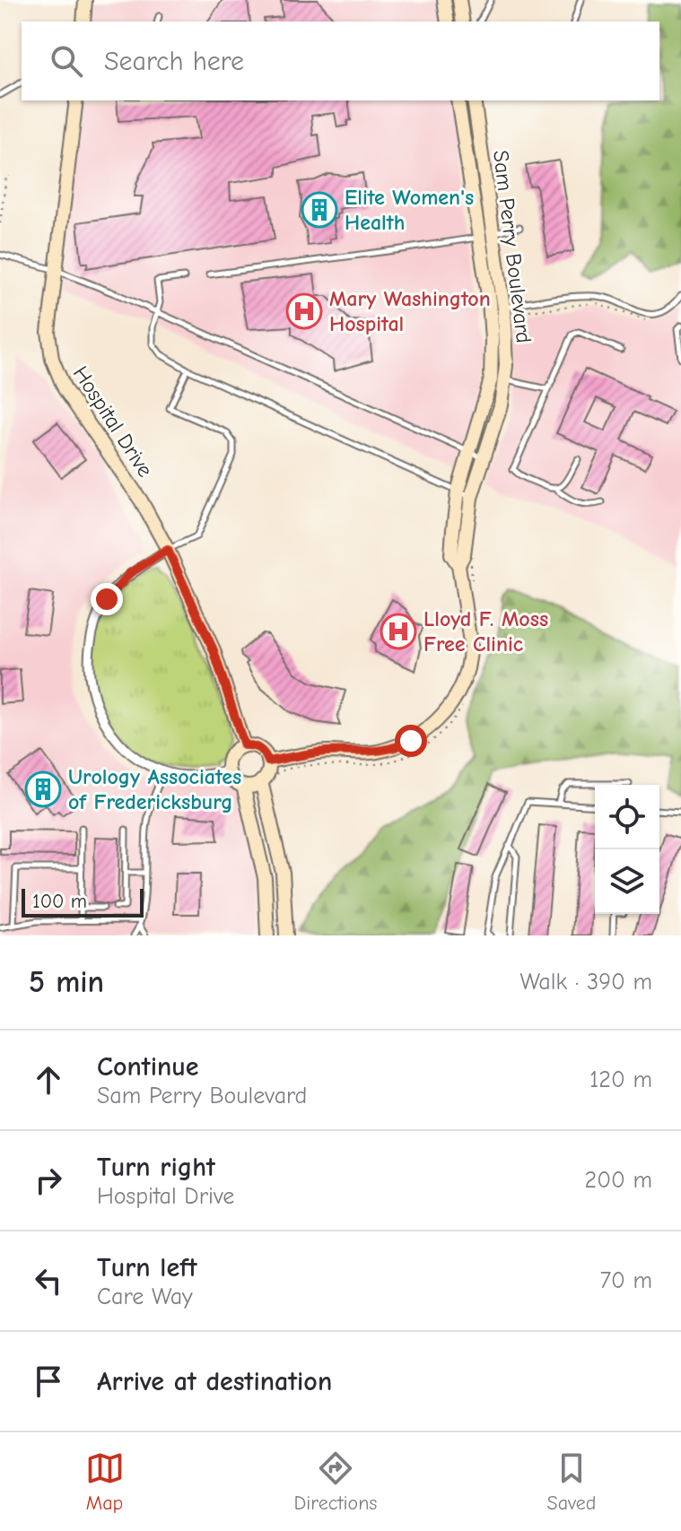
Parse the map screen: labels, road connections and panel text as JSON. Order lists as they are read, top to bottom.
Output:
{
  "streets": {
    "street": ["Sam Perry Boulevard", "Hospital Drive"]
  },
  "crossings": [
    ["Sam Perry Boulevard", "Hospital Drive"]
  ],
  "places": {
    "building": ["Elite Women's Health", "Urology Associates of Fredericksburg"],
    "hospital": ["Mary Washington Hospital", "Lloyd F. Moss Free Clinic"]
  },
  "scale_bar": "100 m",
  "page": {
    "search": "Search here",
    "scale": "100 m",
    "heading": ["5 min", "Walk · 390 m"],
    "list": [
      ["Continue", "Sam Perry Boulevard", "120 m"],
      ["Turn right", "Hospital Drive", "200 m"],
      ["Turn left", "Care Way", "70 m"],
      "Arrive at destination"
    ],
    "nav": ["Map", "Directions", "Saved"]
  }
}
